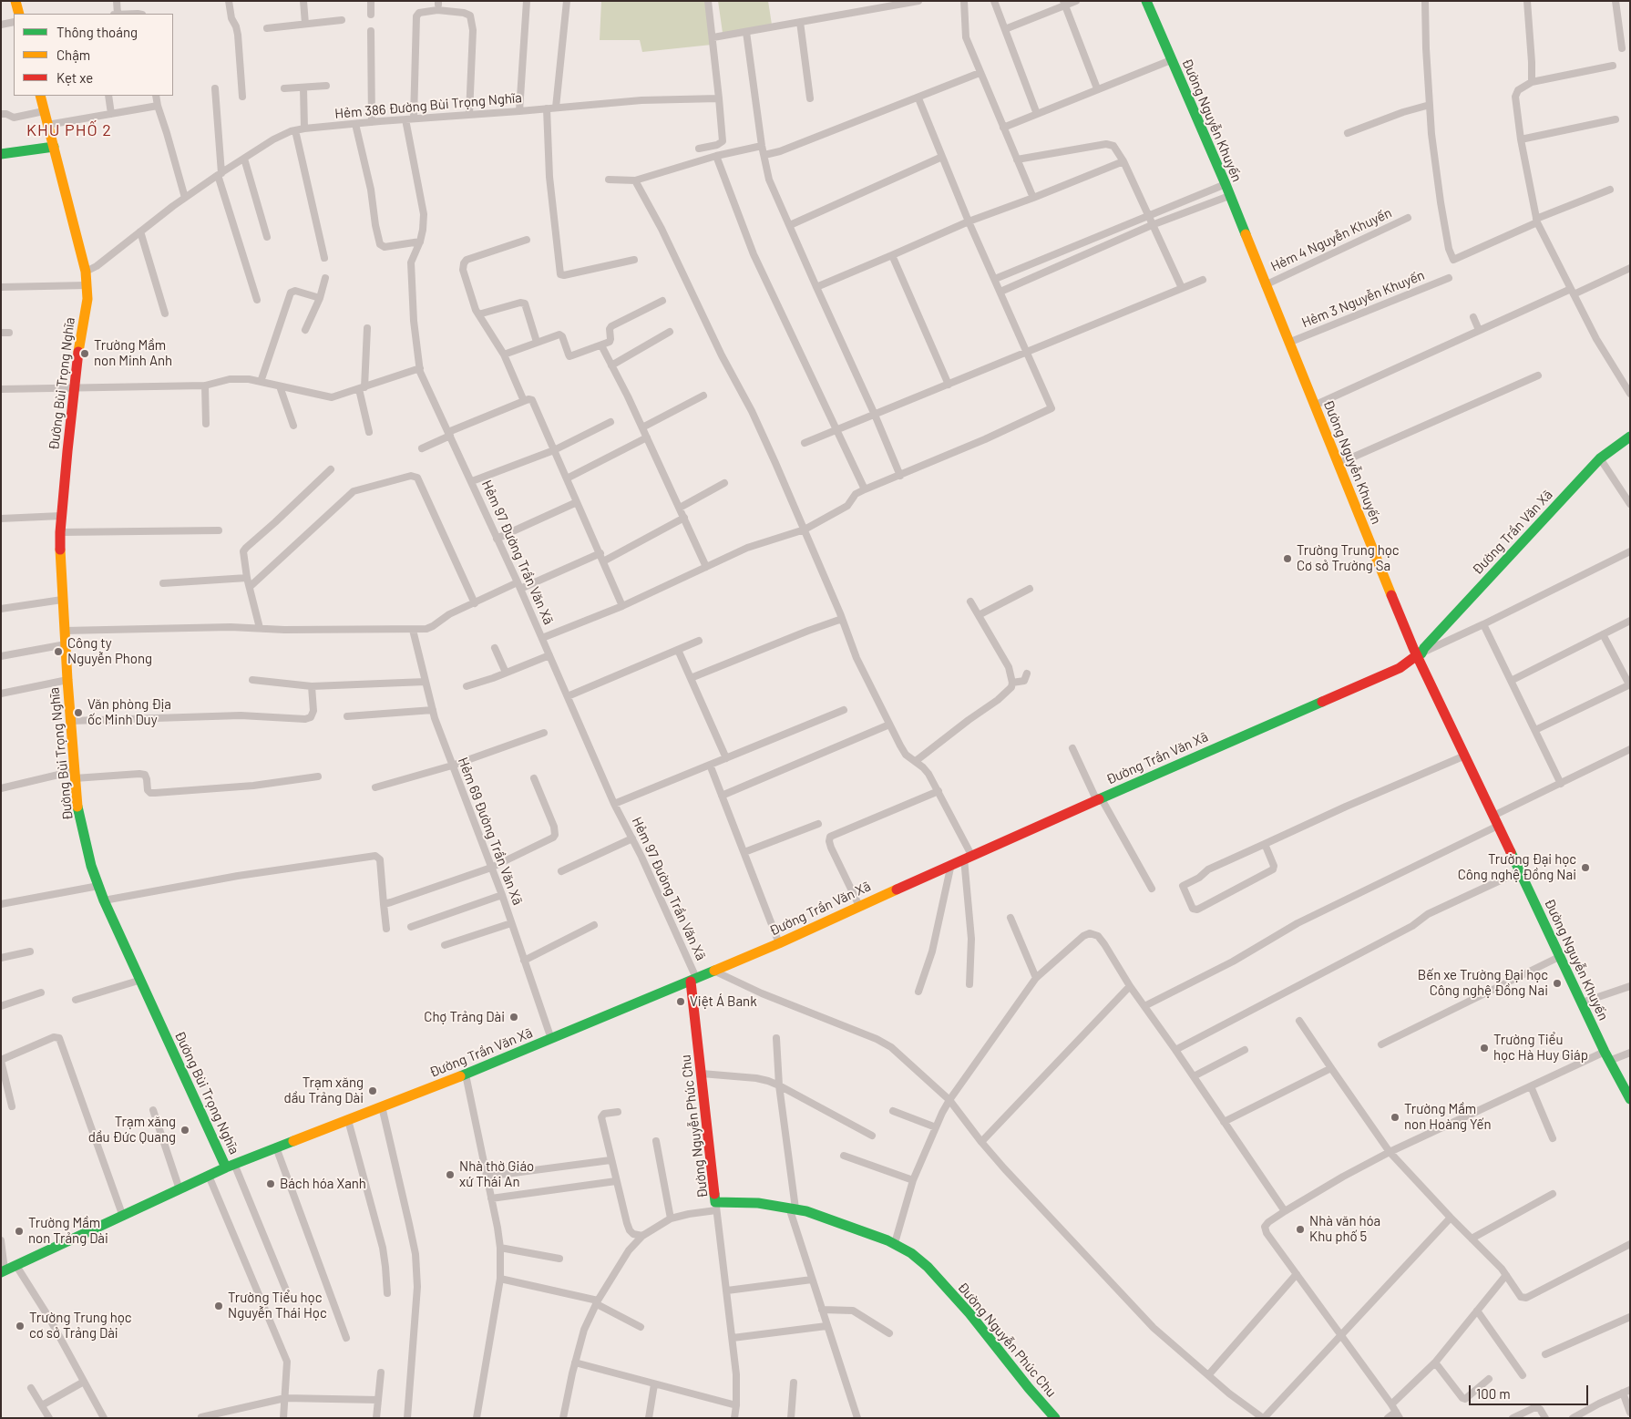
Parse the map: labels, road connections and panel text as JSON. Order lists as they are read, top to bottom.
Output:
{
  "streets": {
    "street": [
      "Hẻm 386 Đường Bùi Trọng Nghĩa",
      "Đường Nguyễn Khuyến",
      "Hẻm 4 Nguyễn Khuyến",
      "Hẻm 3 Nguyễn Khuyến",
      "Đường Bùi Trọng Nghĩa",
      "Đường Trần Văn Xã",
      "Hẻm 97 Đường Trần Văn Xã",
      "Hẻm 69 Đường Trần Văn Xã",
      "Đường Nguyễn Phúc Chu"
    ]
  },
  "crossings": [
    ["Hẻm 386 Đường Bùi Trọng Nghĩa", "Đường Bùi Trọng Nghĩa"],
    ["Hẻm 386 Đường Bùi Trọng Nghĩa", "Hẻm 97 Đường Trần Văn Xã"],
    ["Đường Nguyễn Khuyến", "Hẻm 4 Nguyễn Khuyến"],
    ["Đường Nguyễn Khuyến", "Hẻm 3 Nguyễn Khuyến"],
    ["Đường Nguyễn Khuyến", "Đường Trần Văn Xã"],
    ["Đường Bùi Trọng Nghĩa", "Đường Trần Văn Xã"],
    ["Đường Trần Văn Xã", "Hẻm 97 Đường Trần Văn Xã"],
    ["Đường Trần Văn Xã", "Hẻm 69 Đường Trần Văn Xã"],
    ["Đường Trần Văn Xã", "Đường Nguyễn Phúc Chu"],
    ["Hẻm 97 Đường Trần Văn Xã", "Đường Nguyễn Phúc Chu"]
  ],
  "districts": ["KHU PHỐ 2"],
  "places": [
    "Trường Mầm non Minh Anh",
    "Trường Trung học Cơ sở Trường Sa",
    "Công ty Nguyễn Phong",
    "Văn phòng Địa ốc Minh Duy",
    "Trường Đại học Công nghệ Đồng Nai",
    "Bến xe Trường Đại học Công nghệ Đồng Nai",
    "Việt Á Bank",
    "Chợ Trảng Dài",
    "Trường Tiểu học Hà Huy Giáp",
    "Trạm xăng dầu Trảng Dài",
    "Trường Mầm non Hoàng Yến",
    "Trạm xăng dầu Đức Quang",
    "Nhà thờ Giáo xứ Thái An",
    "Bách hóa Xanh",
    "Nhà văn hóa Khu phố 5",
    "Trường Mầm non Trảng Dài",
    "Trường Tiểu học Nguyễn Thái Học",
    "Trường Trung học cơ sở Trảng Dài"
  ],
  "legend": ["Thông thoáng", "Chậm", "Kẹt xe"],
  "scale_bar": "100 m"
}
